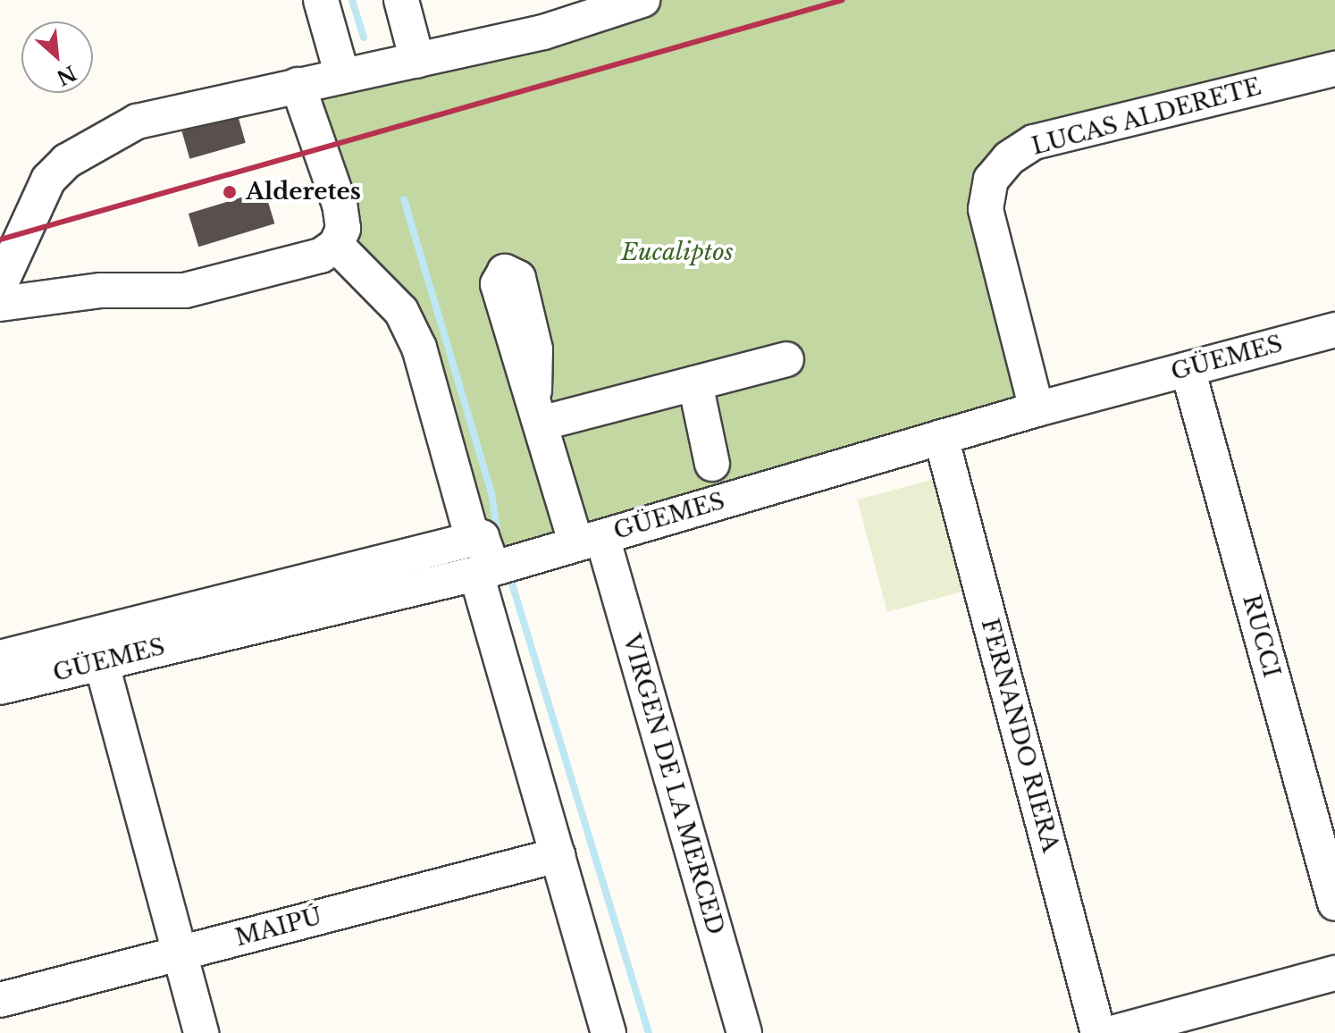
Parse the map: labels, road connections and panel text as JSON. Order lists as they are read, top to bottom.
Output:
{
  "streets": {
    "street": [
      "LUCAS ALDERETE",
      "GÜEMES",
      "RUCCI",
      "FERNANDO RIERA",
      "VIRGEN DE LA MERCED",
      "MAIPÚ"
    ]
  },
  "crossings": [
    ["LUCAS ALDERETE", "GÜEMES"],
    ["GÜEMES", "RUCCI"],
    ["GÜEMES", "FERNANDO RIERA"],
    ["GÜEMES", "VIRGEN DE LA MERCED"]
  ],
  "parks": ["Eucaliptos"],
  "places": ["Alderetes"],
  "north": "bottom right"
}
